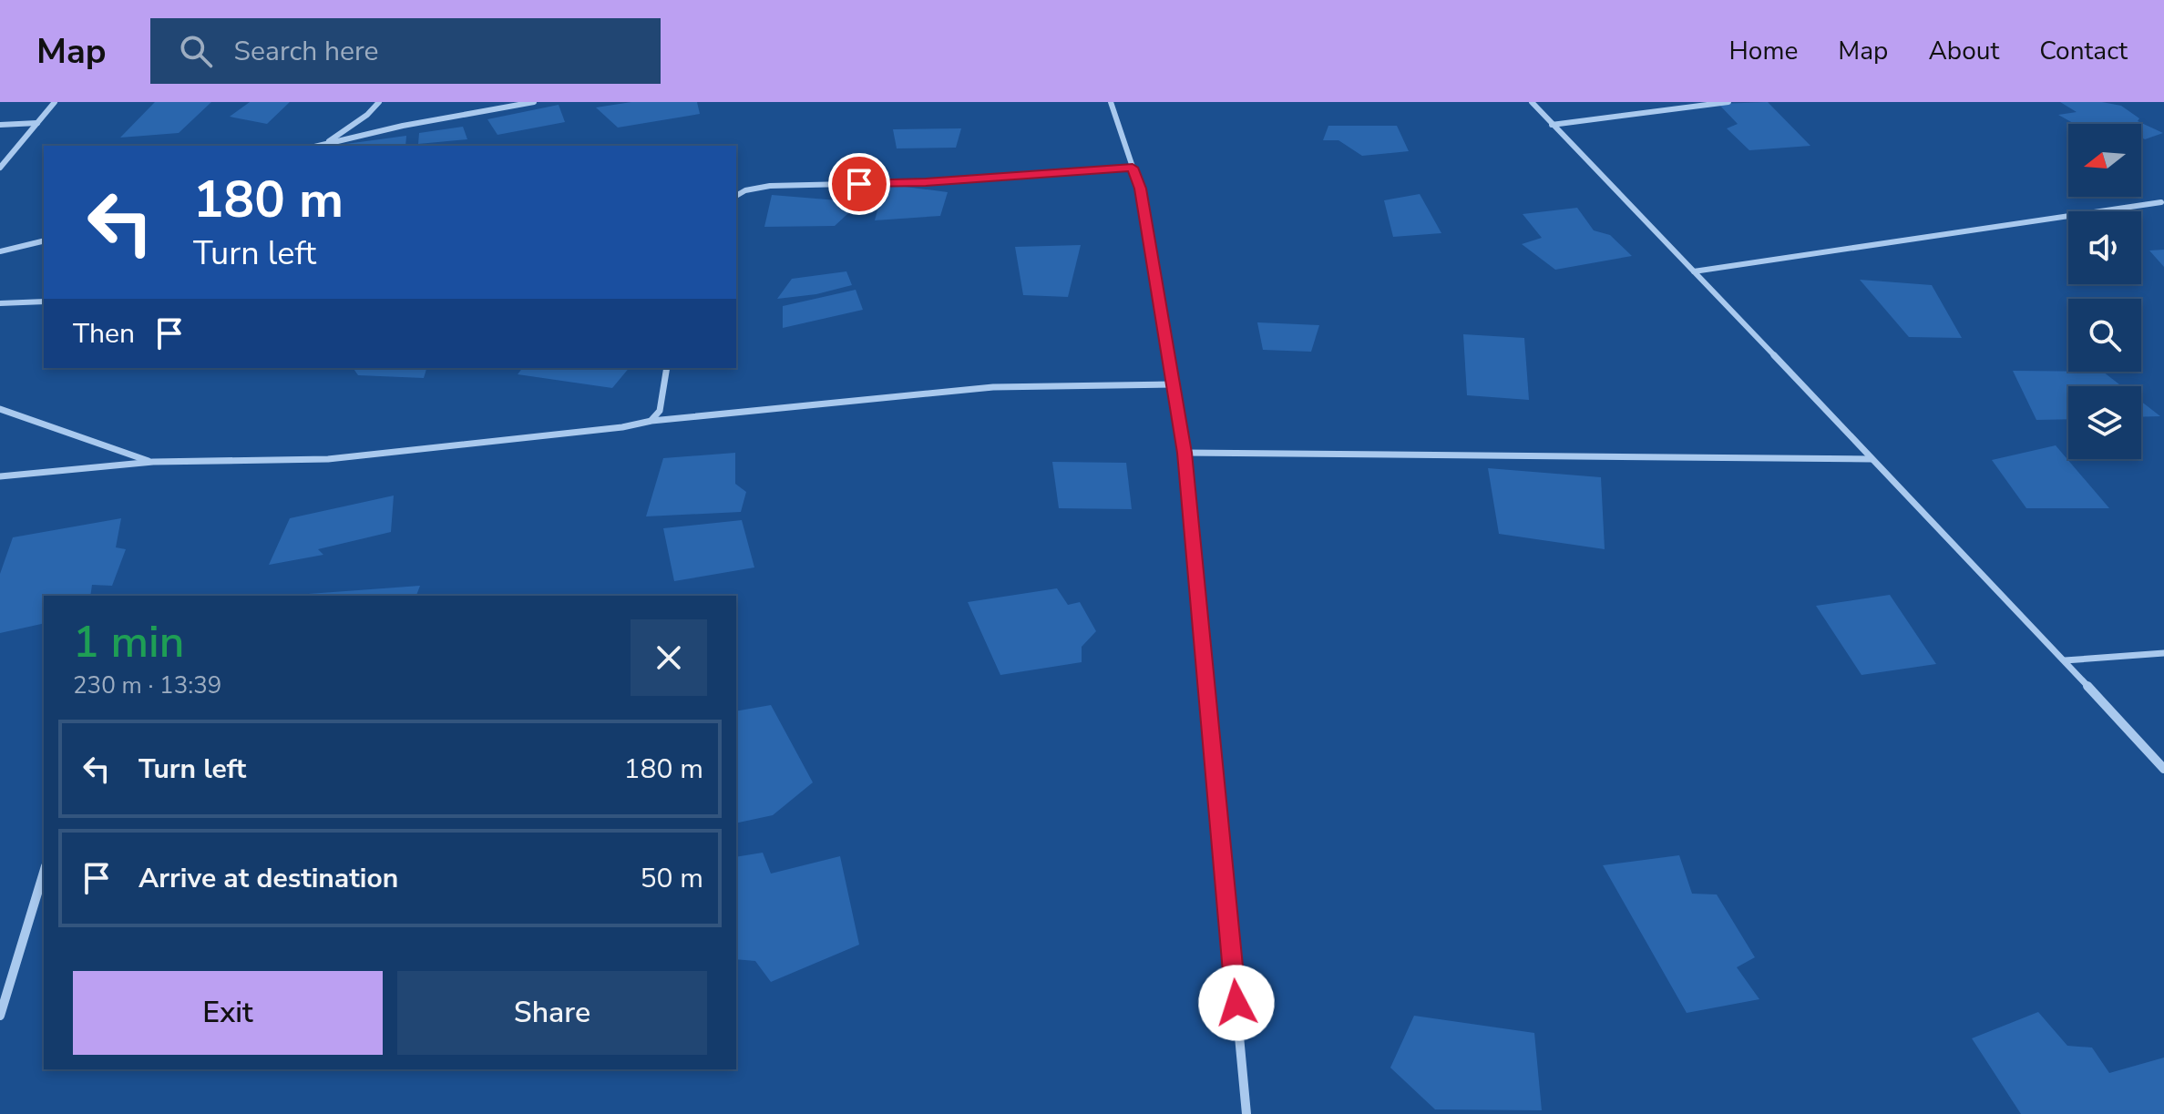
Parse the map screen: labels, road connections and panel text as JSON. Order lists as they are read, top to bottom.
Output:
{
  "north": "left",
  "page": {
    "header": "Map",
    "search": "Search here",
    "nav": [
      "Home",
      "Map",
      "About",
      "Contact"
    ],
    "turn": ["180 m", "Turn left"],
    "then": "Then",
    "heading": ["1 min", "230 m · 13:39"],
    "list": [
      {
        "name": "Turn left",
        "value": "180 m"
      },
      {
        "name": "Arrive at destination",
        "value": "50 m"
      }
    ],
    "buttons": ["Exit", "Share"]
  }
}
